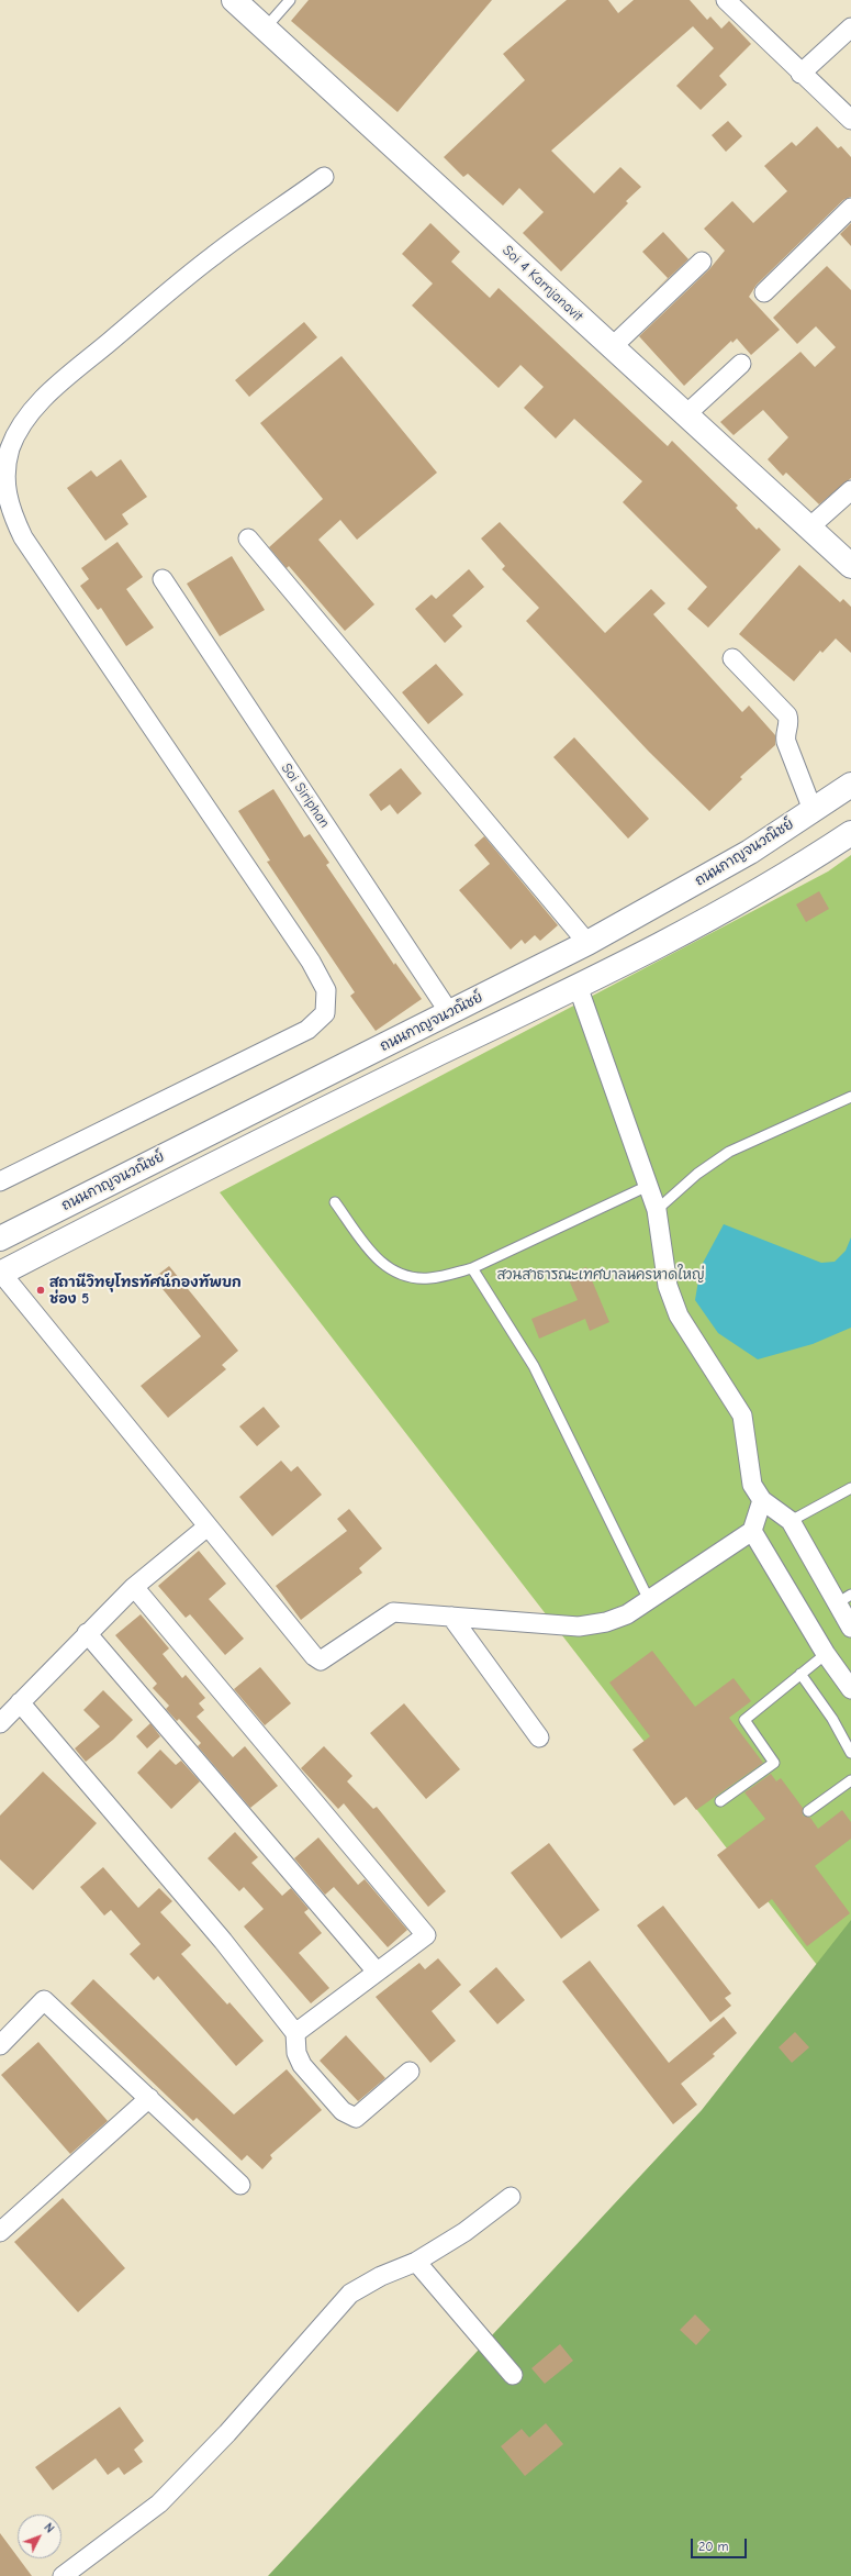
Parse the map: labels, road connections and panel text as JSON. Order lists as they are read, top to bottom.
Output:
{
  "streets": {
    "main road": ["Soi 4 Karnjanavit", "ถนนกาญจนวณิชย์"],
    "street": ["Soi Siriphan"]
  },
  "crossings": [
    ["Soi Siriphan", "ถนนกาญจนวณิชย์"]
  ],
  "parks": ["สวนสาธารณะเทศบาลนครหาดใหญ่"],
  "places": ["สถานีวิทยุโทรทัศน์กองทัพบก ช่อง 5"],
  "scale_bar": "20 m",
  "north": "top right"
}
